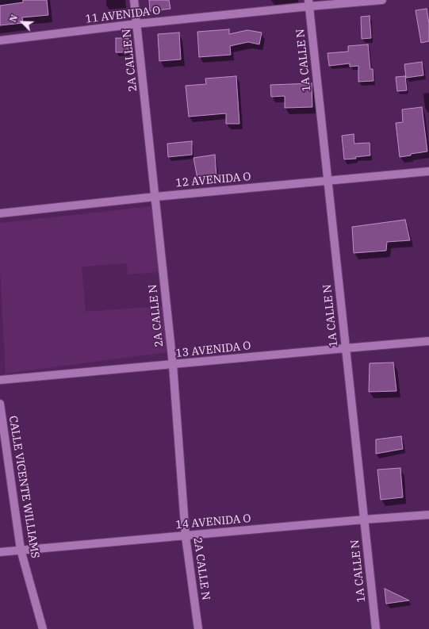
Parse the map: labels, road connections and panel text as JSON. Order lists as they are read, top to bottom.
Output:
{
  "streets": {
    "street": [
      "11 AVENIDA O",
      "2A CALLE N",
      "1A CALLE N",
      "12 AVENIDA O",
      "13 AVENIDA O",
      "CALLE VICENTE WILLIAMS",
      "14 AVENIDA O"
    ]
  },
  "crossings": [
    ["11 AVENIDA O", "2A CALLE N"],
    ["11 AVENIDA O", "1A CALLE N"],
    ["2A CALLE N", "12 AVENIDA O"],
    ["2A CALLE N", "13 AVENIDA O"],
    ["2A CALLE N", "14 AVENIDA O"],
    ["1A CALLE N", "12 AVENIDA O"],
    ["1A CALLE N", "13 AVENIDA O"],
    ["1A CALLE N", "14 AVENIDA O"],
    ["CALLE VICENTE WILLIAMS", "14 AVENIDA O"]
  ],
  "north": "top left"
}
